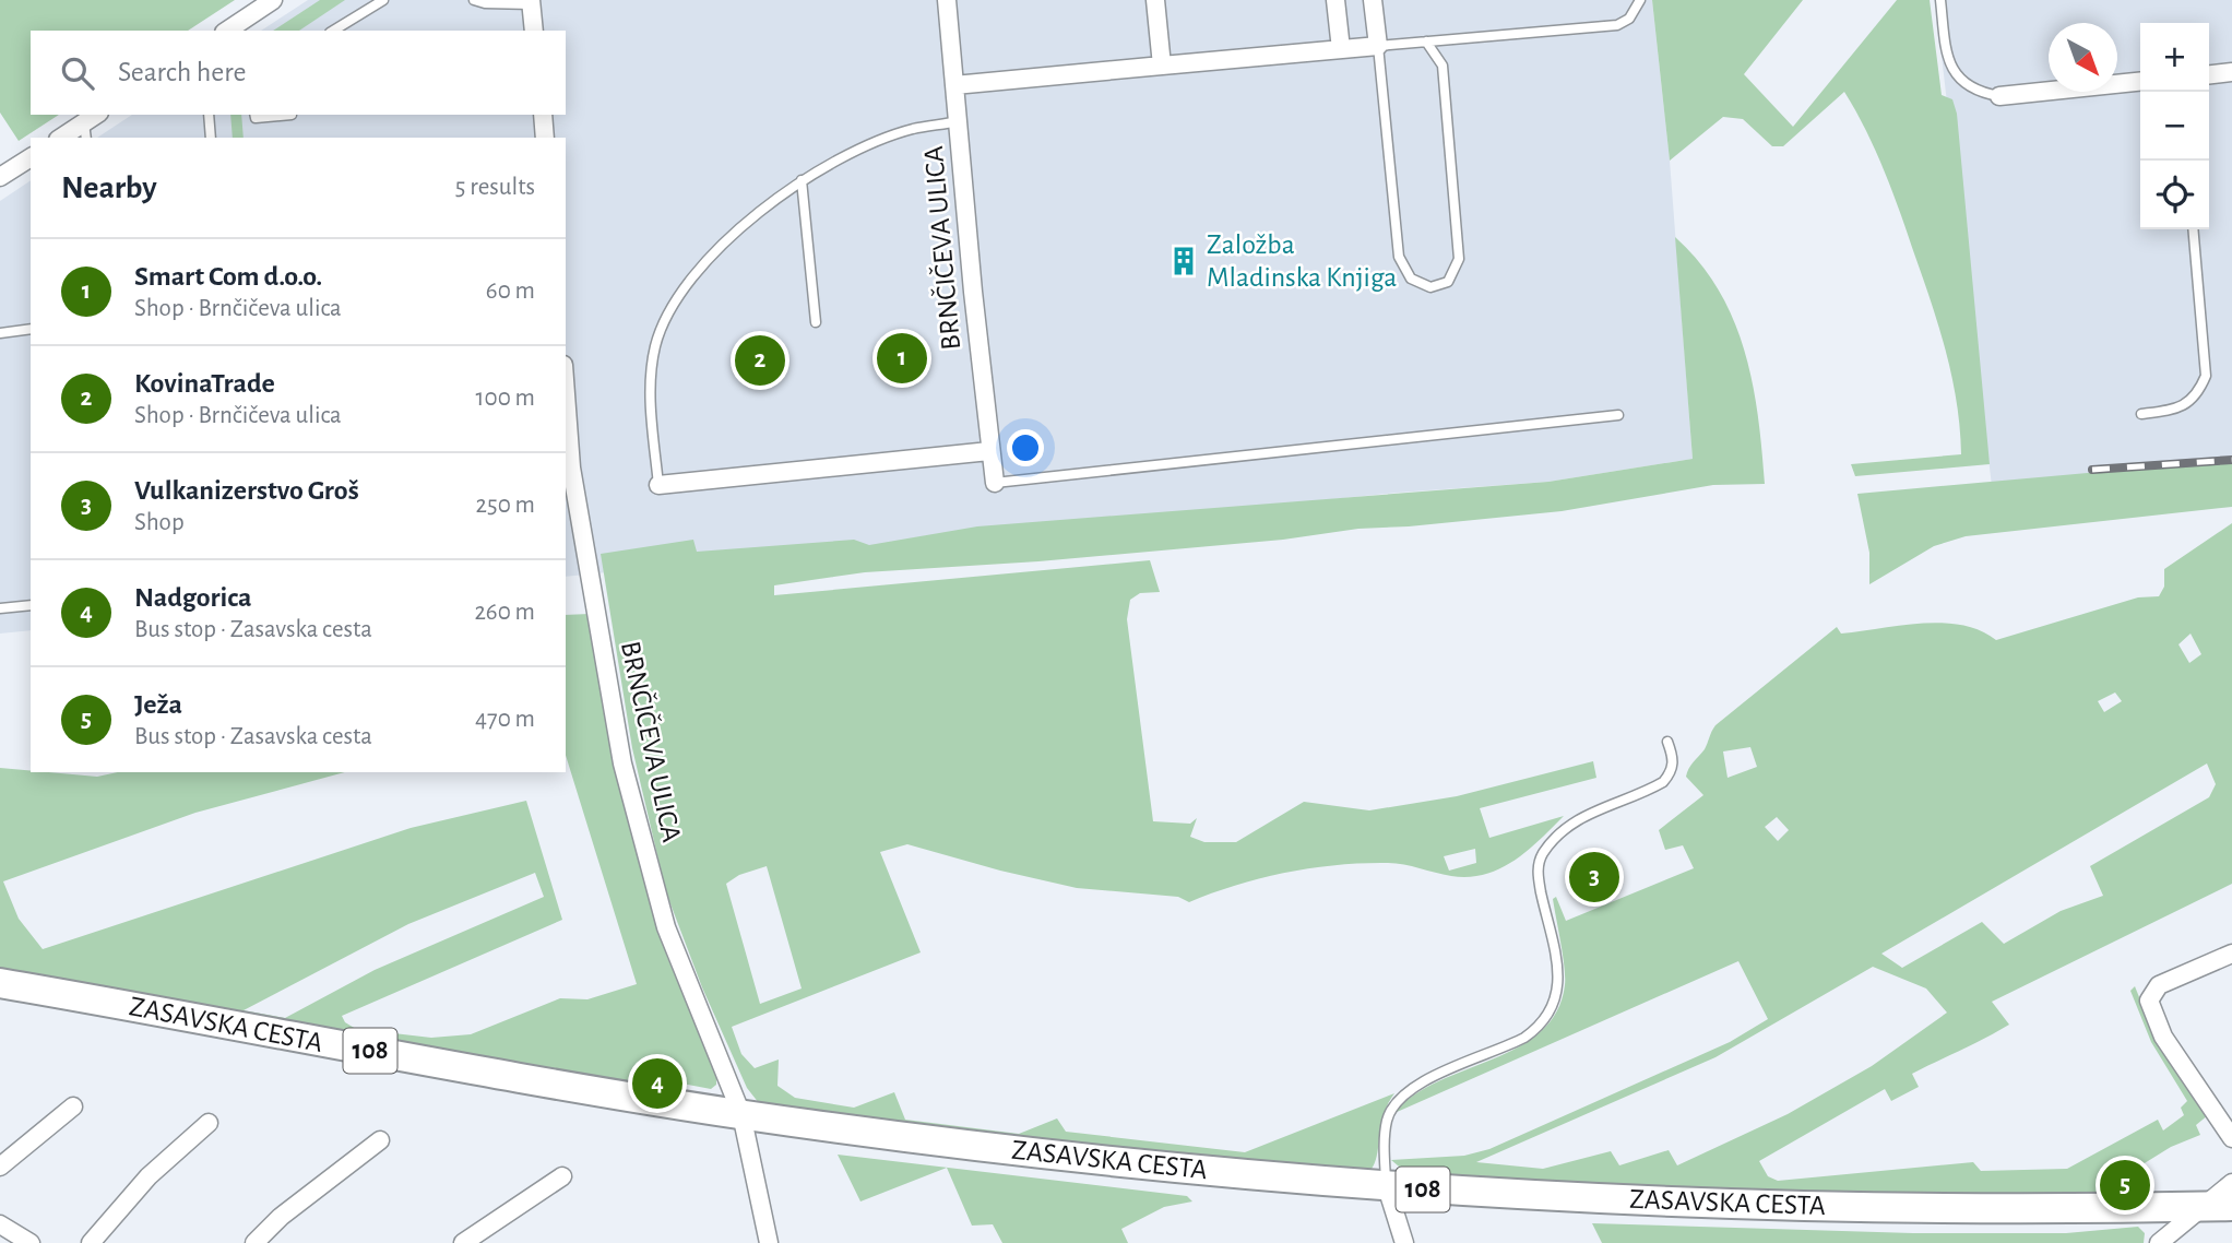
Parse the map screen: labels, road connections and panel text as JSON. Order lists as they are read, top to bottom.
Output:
{
  "streets": {
    "main road": ["ZASAVSKA CESTA", "108"],
    "street": ["BRNČIČEVA ULICA"]
  },
  "crossings": [
    ["BRNČIČEVA ULICA", "ZASAVSKA CESTA"]
  ],
  "places": {
    "building": ["Založba Mladinska Knjiga"]
  },
  "north": "bottom right",
  "page": {
    "map_buttons": ["+", "−"],
    "search": "Search here",
    "heading": ["Nearby", "5 results"],
    "list": [
      {
        "mark": "1",
        "name": "Smart Com d.o.o.",
        "note": "Shop · Brnčičeva ulica",
        "value": "60 m"
      },
      {
        "mark": "2",
        "name": "KovinaTrade",
        "note": "Shop · Brnčičeva ulica",
        "value": "100 m"
      },
      {
        "mark": "3",
        "name": "Vulkanizerstvo Groš",
        "note": "Shop",
        "value": "250 m"
      },
      {
        "mark": "4",
        "name": "Nadgorica",
        "note": "Bus stop · Zasavska cesta",
        "value": "260 m"
      },
      {
        "mark": "5",
        "name": "Ježa",
        "note": "Bus stop · Zasavska cesta",
        "value": "470 m"
      }
    ],
    "pins": [
      "1",
      "2",
      "3",
      "4",
      "5"
    ]
  }
}
